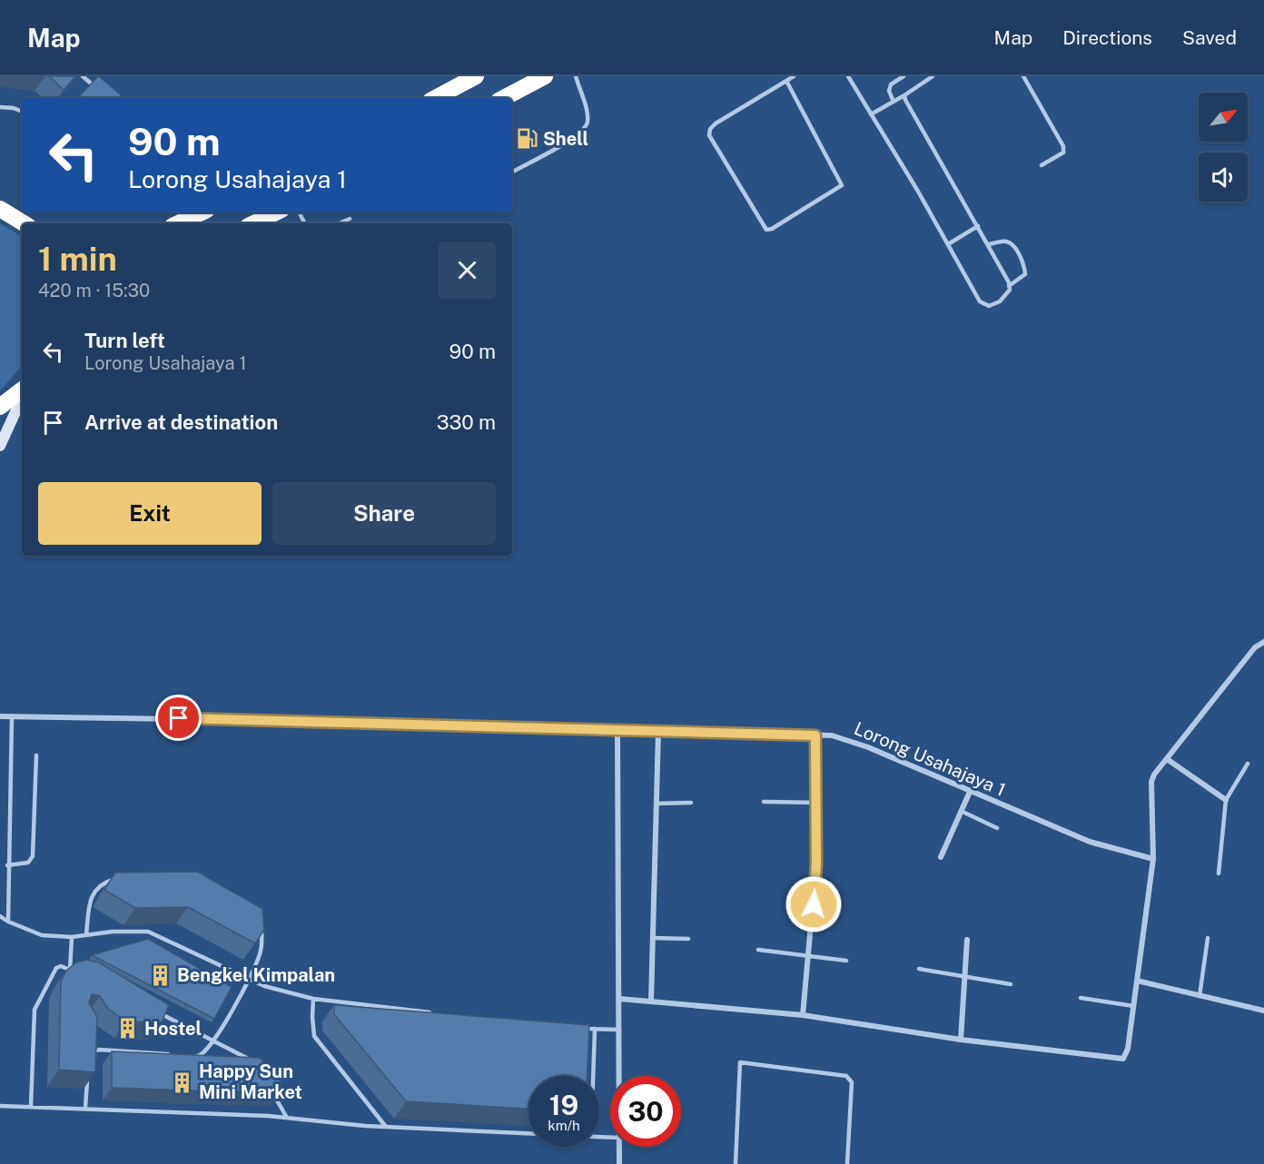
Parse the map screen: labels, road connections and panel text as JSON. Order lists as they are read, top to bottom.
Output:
{
  "streets": {
    "street": ["Lorong Usahajaya 1"]
  },
  "places": {
    "fuel station": ["Shell"],
    "building": ["Bengkel Kimpalan", "Hostel", "Happy Sun Mini Market"]
  },
  "north": "top right",
  "page": {
    "header": "Map",
    "nav": ["Map", "Directions", "Saved"],
    "turn": ["90 m", "Lorong Usahajaya 1"],
    "heading": ["1 min", "420 m · 15:30"],
    "list": [
      {
        "name": "Turn left",
        "note": "Lorong Usahajaya 1",
        "value": "90 m"
      },
      {
        "name": "Arrive at destination",
        "value": "330 m"
      }
    ],
    "buttons": ["Exit", "Share"],
    "speed": "19 km/h",
    "limit": "30"
  }
}
